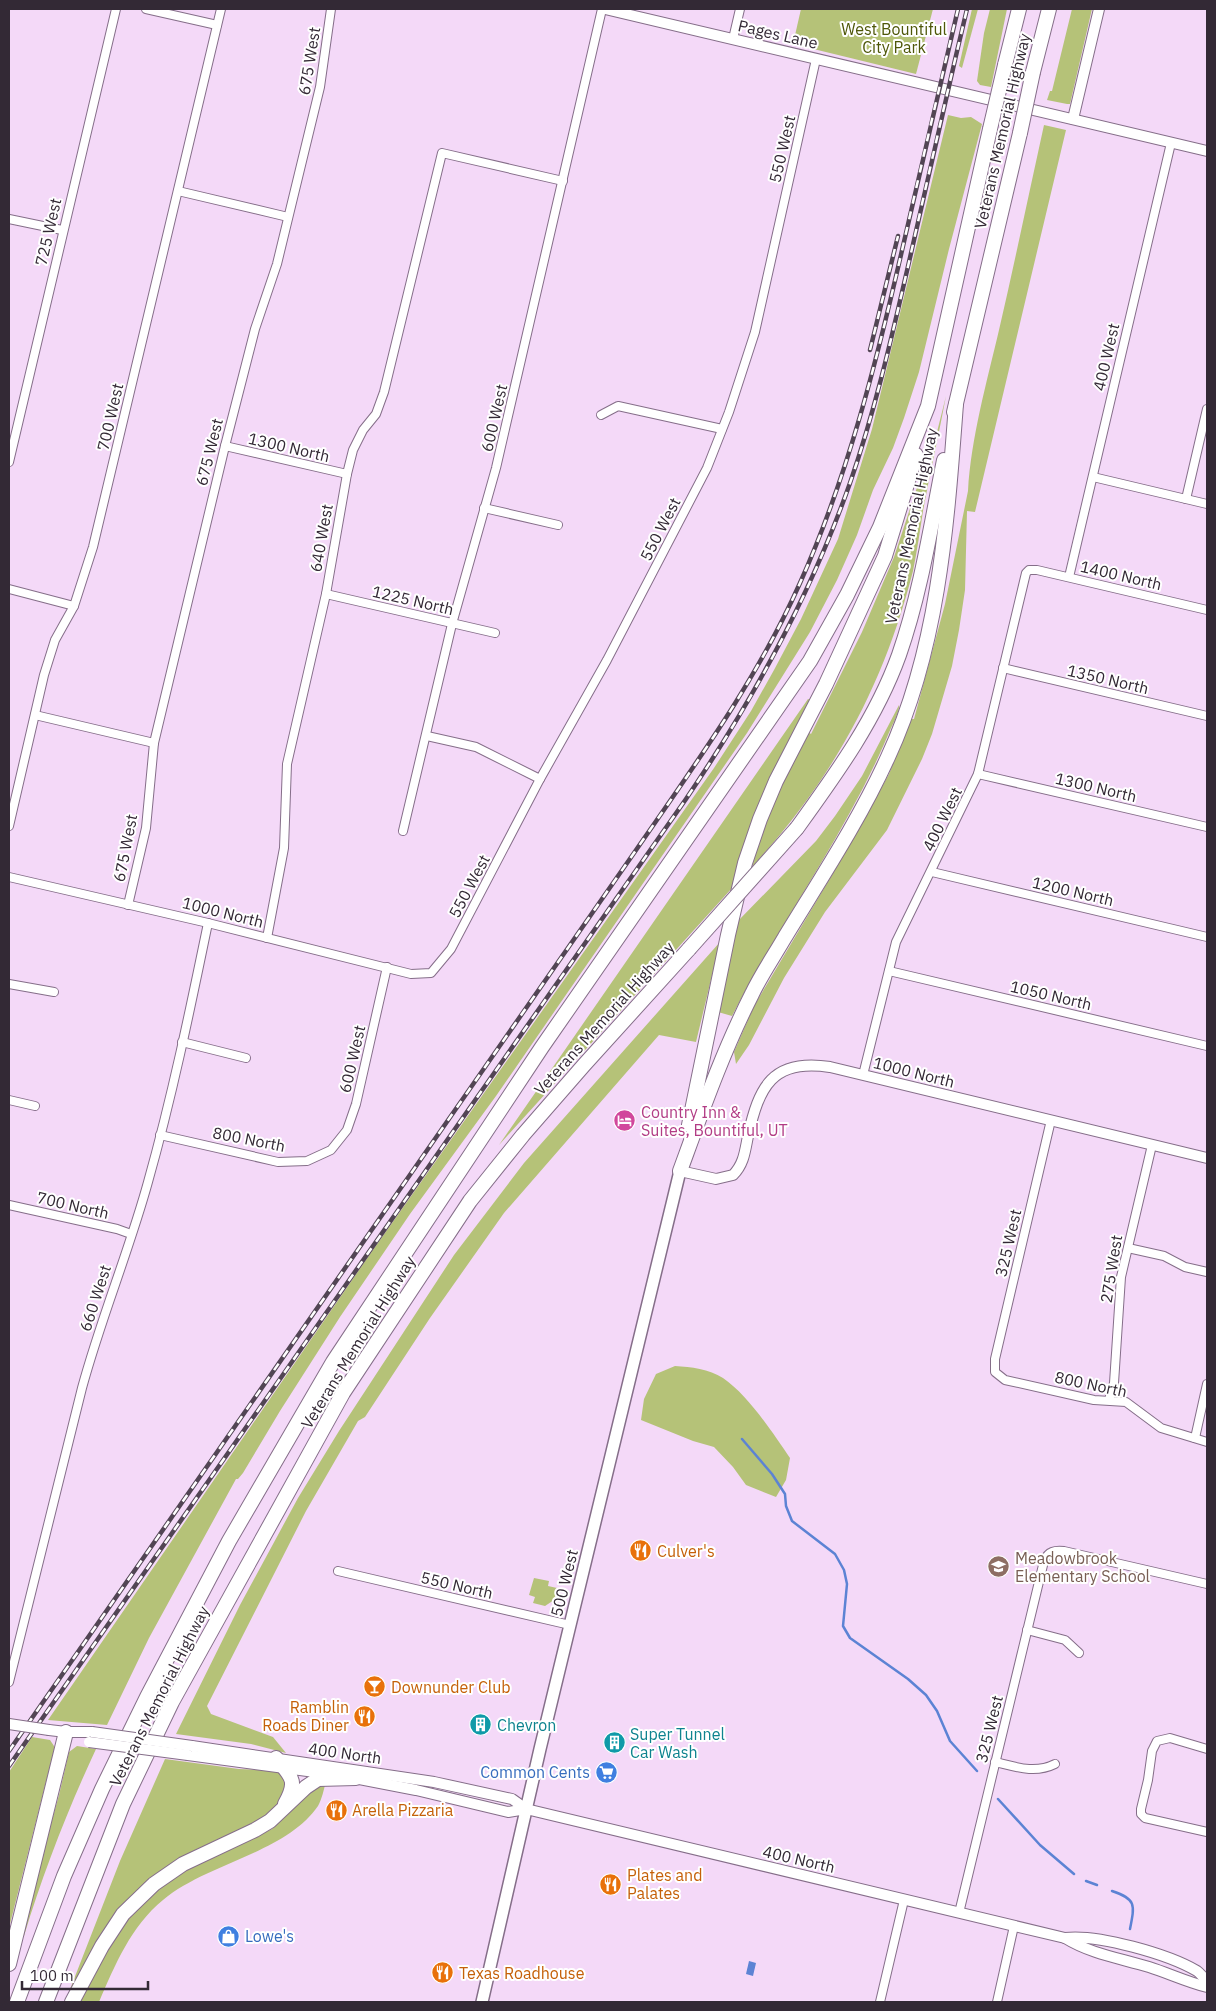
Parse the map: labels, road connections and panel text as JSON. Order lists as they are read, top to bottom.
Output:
{
  "streets": {
    "highway": ["Veterans Memorial Highway"],
    "main road": [
      "Pages Lane",
      "1000 North",
      "500 West",
      "400 North"
    ],
    "street": [
      "675 West",
      "550 West",
      "725 West",
      "400 West",
      "700 West",
      "600 West",
      "1300 North",
      "640 West",
      "1400 North",
      "1225 North",
      "1350 North",
      "1200 North",
      "1050 North",
      "800 North",
      "700 North",
      "325 West",
      "275 West",
      "660 West",
      "550 North"
    ]
  },
  "crossings": [
    ["Pages Lane", "550 West"],
    ["Pages Lane", "400 West"],
    ["Pages Lane", "600 West"],
    ["675 West", "1300 North"],
    ["675 West", "1000 North"],
    ["550 West", "1000 North"],
    ["400 West", "1300 North"],
    ["400 West", "1400 North"],
    ["400 West", "1350 North"],
    ["400 West", "1200 North"],
    ["400 West", "1000 North"],
    ["400 West", "1050 North"],
    ["600 West", "640 West"],
    ["600 West", "1225 North"],
    ["600 West", "1000 North"],
    ["600 West", "800 North"],
    ["1300 North", "640 West"],
    ["640 West", "1225 North"],
    ["640 West", "1000 North"],
    ["1000 North", "325 West"],
    ["1000 North", "275 West"],
    ["1000 North", "660 West"],
    ["1000 North", "500 West"],
    ["800 North", "325 West"],
    ["800 North", "275 West"],
    ["800 North", "660 West"],
    ["700 North", "660 West"],
    ["325 West", "400 North"],
    ["500 West", "550 North"],
    ["500 West", "400 North"]
  ],
  "parks": ["West Bountiful City Park"],
  "places": {
    "hotel": ["Country Inn & Suites, Bountiful, UT"],
    "restaurant": [
      "Culver's",
      "Ramblin Roads Diner",
      "Arella Pizzaria",
      "Plates and Palates",
      "Texas Roadhouse"
    ],
    "school or university": ["Meadowbrook Elementary School"],
    "bar": ["Downunder Club"],
    "building": ["Chevron", "Super Tunnel Car Wash"],
    "supermarket": ["Common Cents"],
    "shop": ["Lowe's"]
  },
  "scale_bar": "100 m"
}
